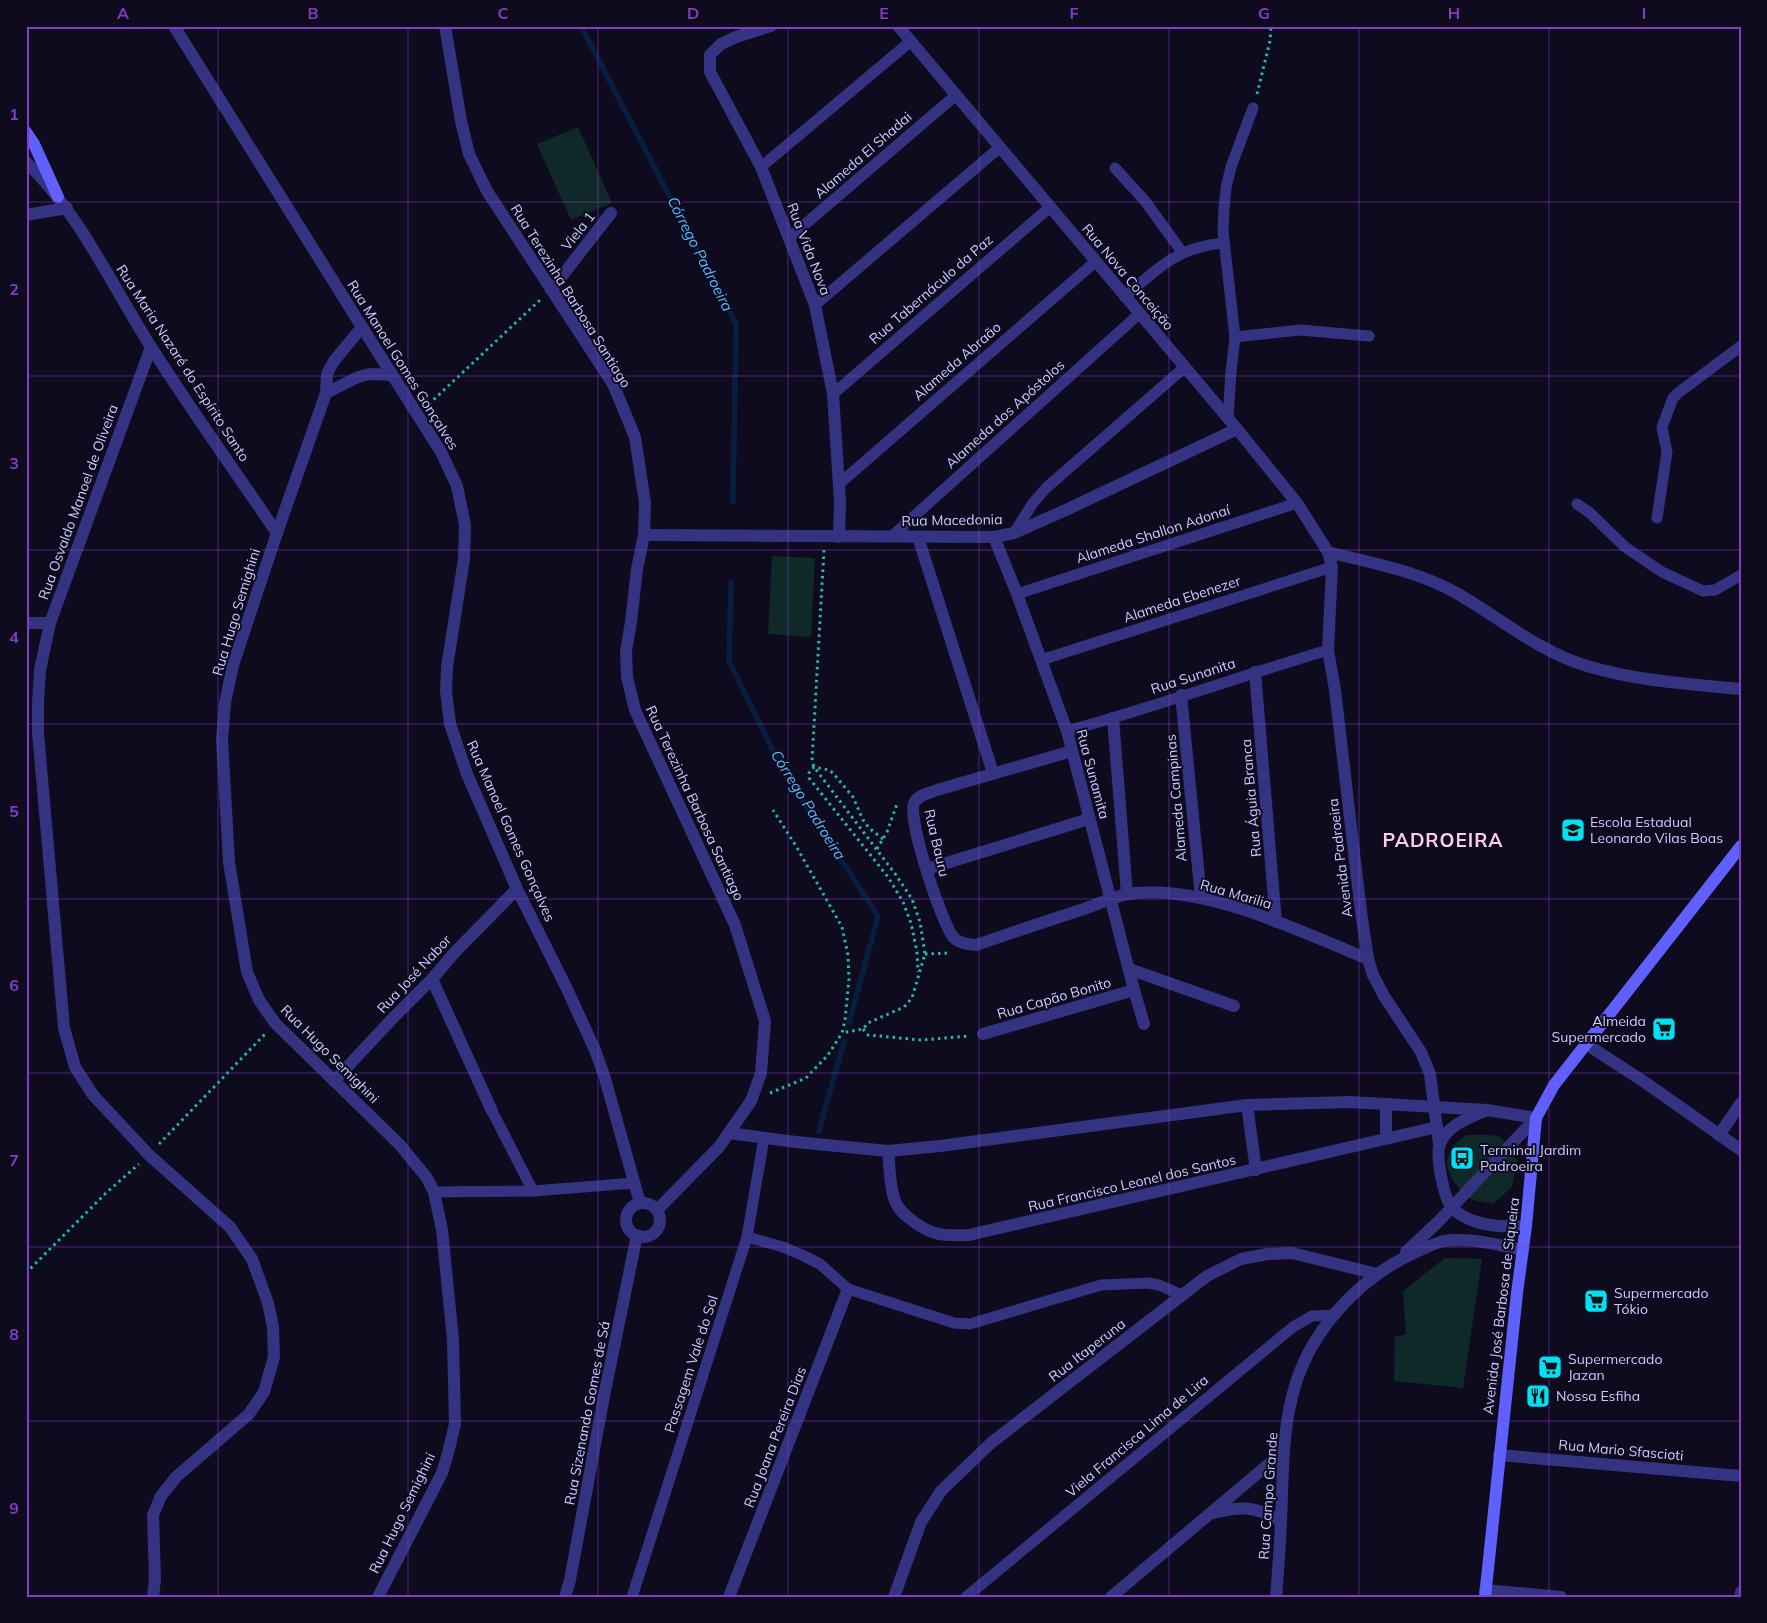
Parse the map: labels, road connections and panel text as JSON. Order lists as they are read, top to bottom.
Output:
{
  "streets": {
    "main road": ["Avenida José Barbosa de Siqueira"],
    "street": [
      "Viela 1",
      "Rua Vida Nova",
      "Rua Nova Conceição",
      "Rua Terezinha Barbosa Santiago",
      "Rua Maria Nazaré do Espírito Santo",
      "Rua Manoel Gomes Gonçalves",
      "Rua Osvaldo Manoel de Oliveira",
      "Rua Macedonia",
      "Rua Hugo Semighini",
      "Rua Sunamita",
      "Alameda Campinas",
      "Rua Águia Branca",
      "Rua Bauru",
      "Avenida Padroeira",
      "Rua Marilia",
      "Rua José Nabor",
      "Rua Capão Bonito",
      "Rua Francisco Leonel dos Santos",
      "Rua Itaperuna",
      "Rua Sizenando Gomes de Sá",
      "Rua Joana Pereira Dias",
      "Rua Mario Sfascioti",
      "Rua Campo Grande"
    ],
    "lane": [
      "Alameda El Shadai",
      "Rua Tabernáculo da Paz",
      "Alameda Abraão",
      "Alameda dos Apóstolos",
      "Alameda Shallon Adonaí",
      "Alameda Ebenezer",
      "Rua Sunanita",
      "Passagem Vale do Sol",
      "Viela Francisca Lima de Lira"
    ]
  },
  "crossings": [
    ["Alameda El Shadai", "Rua Vida Nova"],
    ["Alameda El Shadai", "Rua Nova Conceição"],
    ["Viela 1", "Rua Terezinha Barbosa Santiago"],
    ["Rua Vida Nova", "Rua Tabernáculo da Paz"],
    ["Rua Vida Nova", "Alameda Abraão"],
    ["Rua Vida Nova", "Rua Macedonia"],
    ["Rua Nova Conceição", "Rua Tabernáculo da Paz"],
    ["Rua Nova Conceição", "Alameda Abraão"],
    ["Rua Nova Conceição", "Alameda dos Apóstolos"],
    ["Rua Nova Conceição", "Rua Macedonia"],
    ["Rua Nova Conceição", "Alameda Shallon Adonaí"],
    ["Rua Nova Conceição", "Avenida Padroeira"],
    ["Rua Terezinha Barbosa Santiago", "Rua Manoel Gomes Gonçalves"],
    ["Rua Terezinha Barbosa Santiago", "Rua Macedonia"],
    ["Rua Terezinha Barbosa Santiago", "Rua Sizenando Gomes de Sá"],
    ["Rua Maria Nazaré do Espírito Santo", "Rua Osvaldo Manoel de Oliveira"],
    ["Rua Maria Nazaré do Espírito Santo", "Rua Hugo Semighini"],
    ["Rua Manoel Gomes Gonçalves", "Rua Hugo Semighini"],
    ["Rua Manoel Gomes Gonçalves", "Rua José Nabor"],
    ["Rua Manoel Gomes Gonçalves", "Rua Sizenando Gomes de Sá"],
    ["Alameda dos Apóstolos", "Rua Macedonia"],
    ["Rua Macedonia", "Rua Sunamita"],
    ["Alameda Shallon Adonaí", "Rua Sunamita"],
    ["Alameda Ebenezer", "Rua Sunamita"],
    ["Alameda Ebenezer", "Avenida Padroeira"],
    ["Rua Hugo Semighini", "Rua José Nabor"],
    ["Rua Sunanita", "Rua Sunamita"],
    ["Rua Sunanita", "Alameda Campinas"],
    ["Rua Sunanita", "Rua Águia Branca"],
    ["Rua Sunanita", "Avenida Padroeira"],
    ["Rua Sunamita", "Rua Bauru"],
    ["Rua Sunamita", "Rua Marilia"],
    ["Rua Sunamita", "Rua Capão Bonito"],
    ["Alameda Campinas", "Rua Marilia"],
    ["Rua Águia Branca", "Rua Marilia"],
    ["Rua Bauru", "Rua Marilia"],
    ["Avenida Padroeira", "Rua Marilia"],
    ["Avenida Padroeira", "Rua Francisco Leonel dos Santos"],
    ["Avenida Padroeira", "Rua Campo Grande"],
    ["Avenida José Barbosa de Siqueira", "Rua Mario Sfascioti"],
    ["Avenida José Barbosa de Siqueira", "Rua Campo Grande"],
    ["Rua Itaperuna", "Rua Campo Grande"],
    ["Viela Francisca Lima de Lira", "Rua Campo Grande"]
  ],
  "districts": ["PADROEIRA"],
  "water": ["Córrego Padroeira"],
  "places": {
    "school or university": ["Escola Estadual Leonardo Vilas Boas"],
    "supermarket": ["Almeida Supermercado", "Supermercado Tókio", "Supermercado Jazan"],
    "bus stop": ["Terminal Jardim Padroeira"],
    "restaurant": ["Nossa Esfiha"]
  },
  "grid": {
    "columns": [
      "A",
      "B",
      "C",
      "D",
      "E",
      "F",
      "G",
      "H",
      "I"
    ],
    "rows": [
      "1",
      "2",
      "3",
      "4",
      "5",
      "6",
      "7",
      "8",
      "9"
    ]
  }
}
